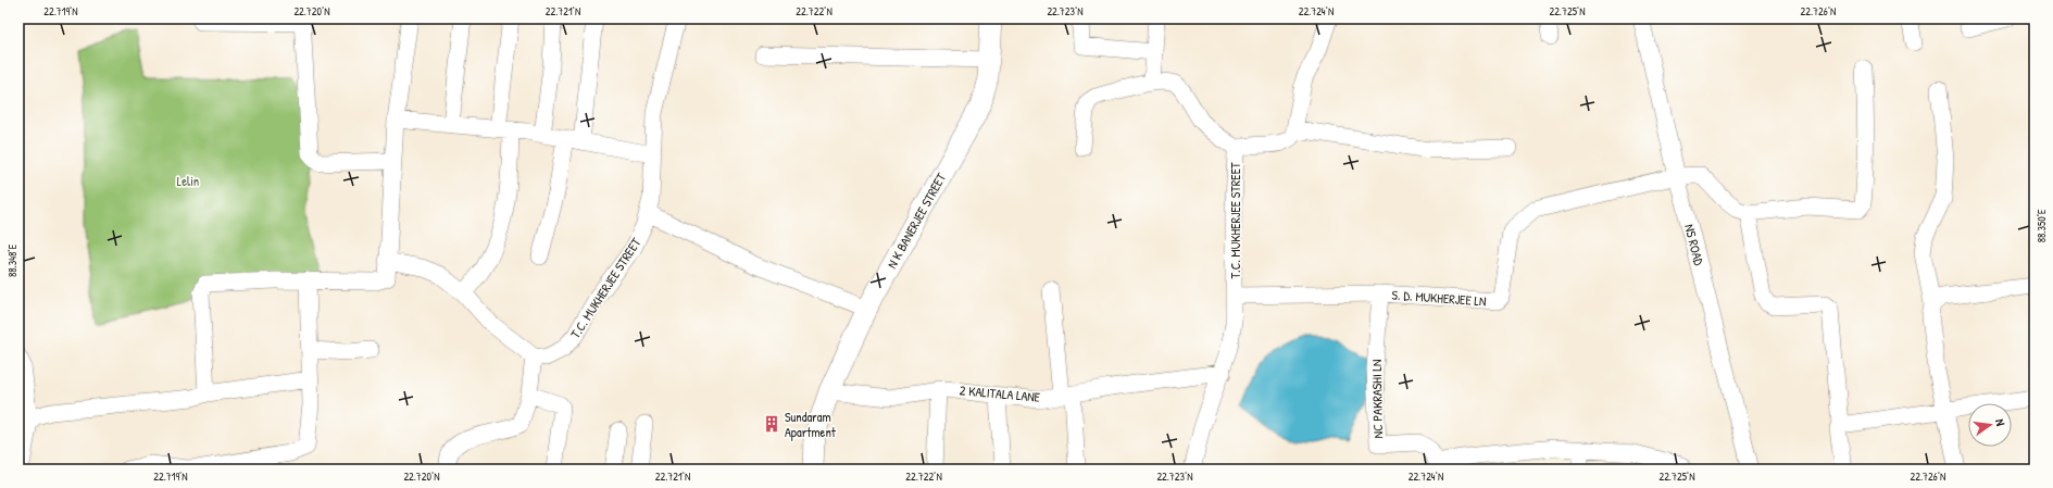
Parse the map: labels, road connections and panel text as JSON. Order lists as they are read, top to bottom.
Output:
{
  "streets": {
    "street": [
      "N K BANERJEE STREET",
      "T.C. MUKHERJEE STREET",
      "NS ROAD",
      "S. D. MUKHERJEE LN",
      "2 KALITALA LANE",
      "NC PAKRASHI LN"
    ]
  },
  "crossings": [
    ["N K BANERJEE STREET", "2 KALITALA LANE"],
    ["T.C. MUKHERJEE STREET", "S. D. MUKHERJEE LN"],
    ["T.C. MUKHERJEE STREET", "2 KALITALA LANE"],
    ["NS ROAD", "S. D. MUKHERJEE LN"],
    ["S. D. MUKHERJEE LN", "NC PAKRASHI LN"]
  ],
  "parks": ["Lelin"],
  "places": {
    "building": ["Sundaram Apartment"]
  },
  "north": "right",
  "coordinates": [
    "22.719°N",
    "22.720°N",
    "22.721°N",
    "22.722°N",
    "22.723°N",
    "22.724°N",
    "22.725°N",
    "22.726°N",
    "88.350°E",
    "88.348°E"
  ]
}
